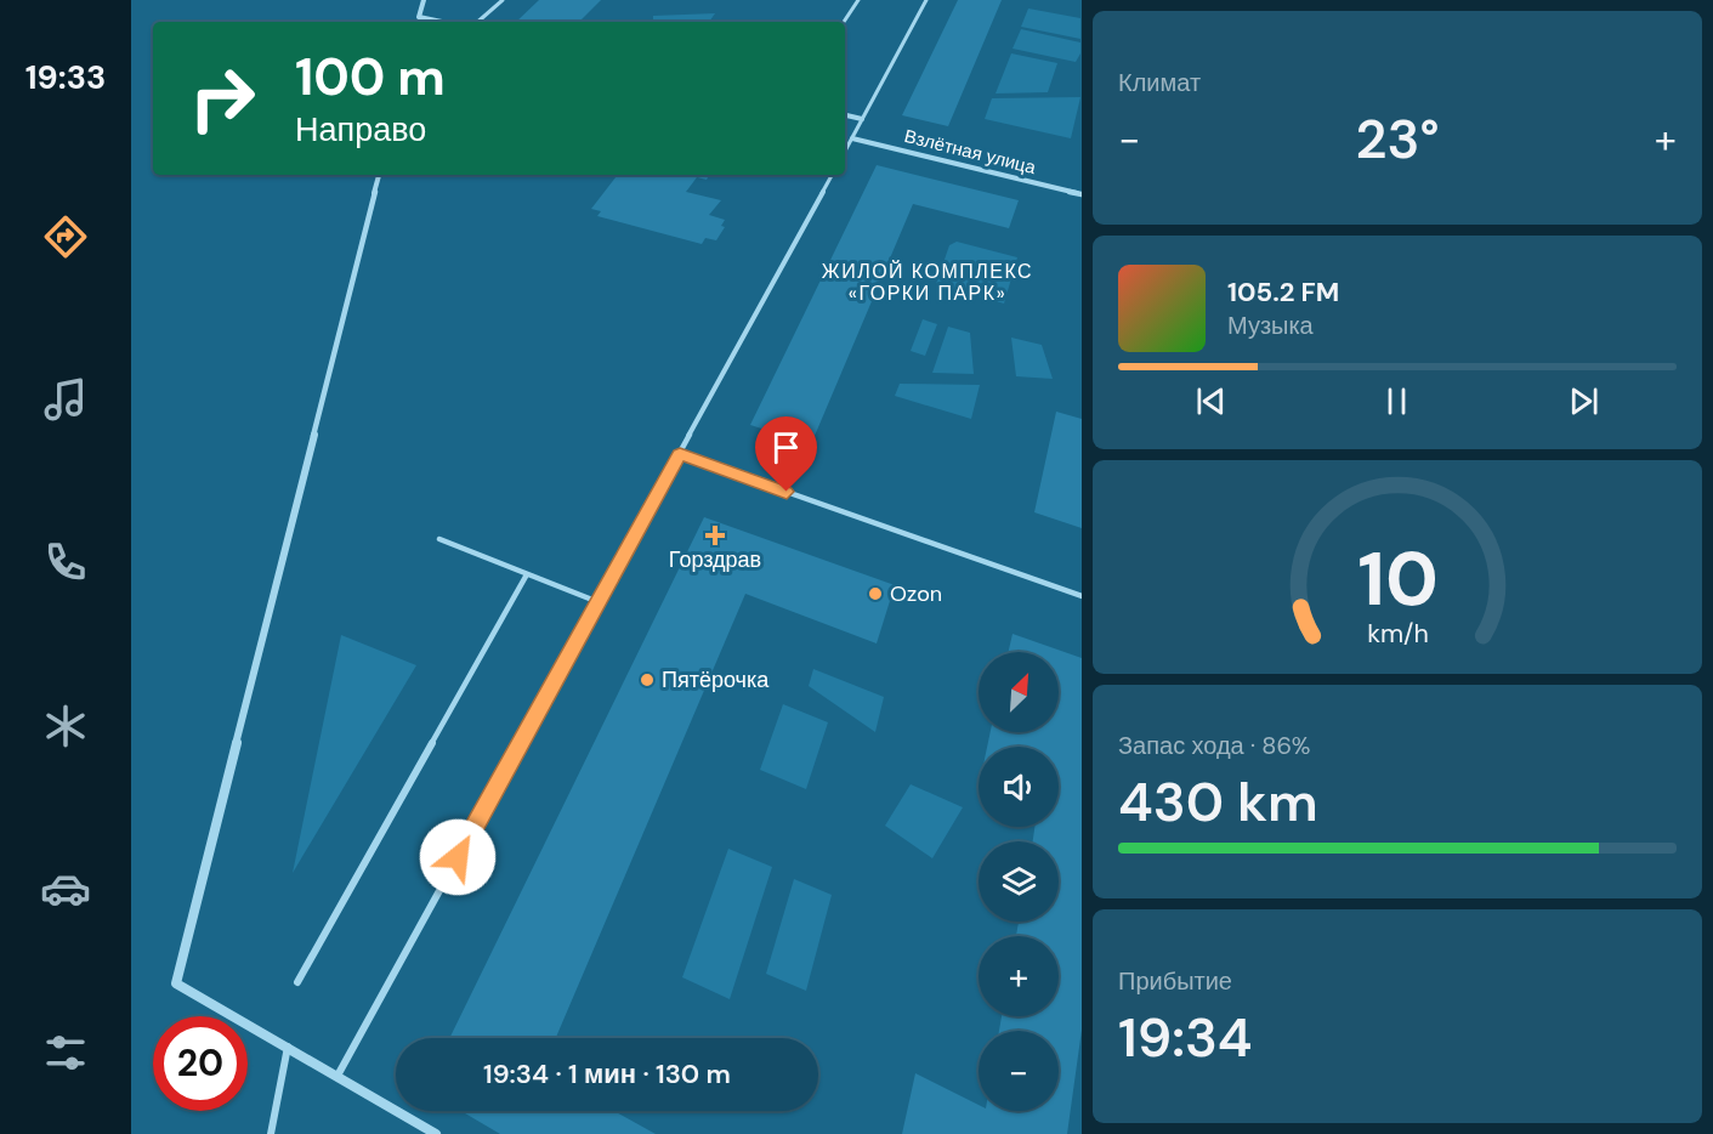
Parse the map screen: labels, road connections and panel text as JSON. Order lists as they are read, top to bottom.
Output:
{
  "streets": {
    "street": ["Взлётная улица"]
  },
  "districts": ["ЖИЛОЙ КОМПЛЕКС «ГОРКИ ПАРК»"],
  "places": {
    "health": ["Горздрав"],
    "other": ["Ozon", "Пятёрочка"]
  },
  "north": "top right",
  "page": {
    "tabs": "19:33",
    "tile": [
      "Климат",
      ["Запас хода · 86%", "430 km"],
      ["Прибытие", "19:34"]
    ],
    "turn": ["100 m", "Направо"],
    "heat": ["−", "23°", "+"],
    "song": ["105.2 FM", "Музыка"],
    "map_buttons": ["+", "−"],
    "limit": "20",
    "trip": "19:34 · 1 мин · 130 m",
    "gauge": ["10", "km/h"]
  }
}
